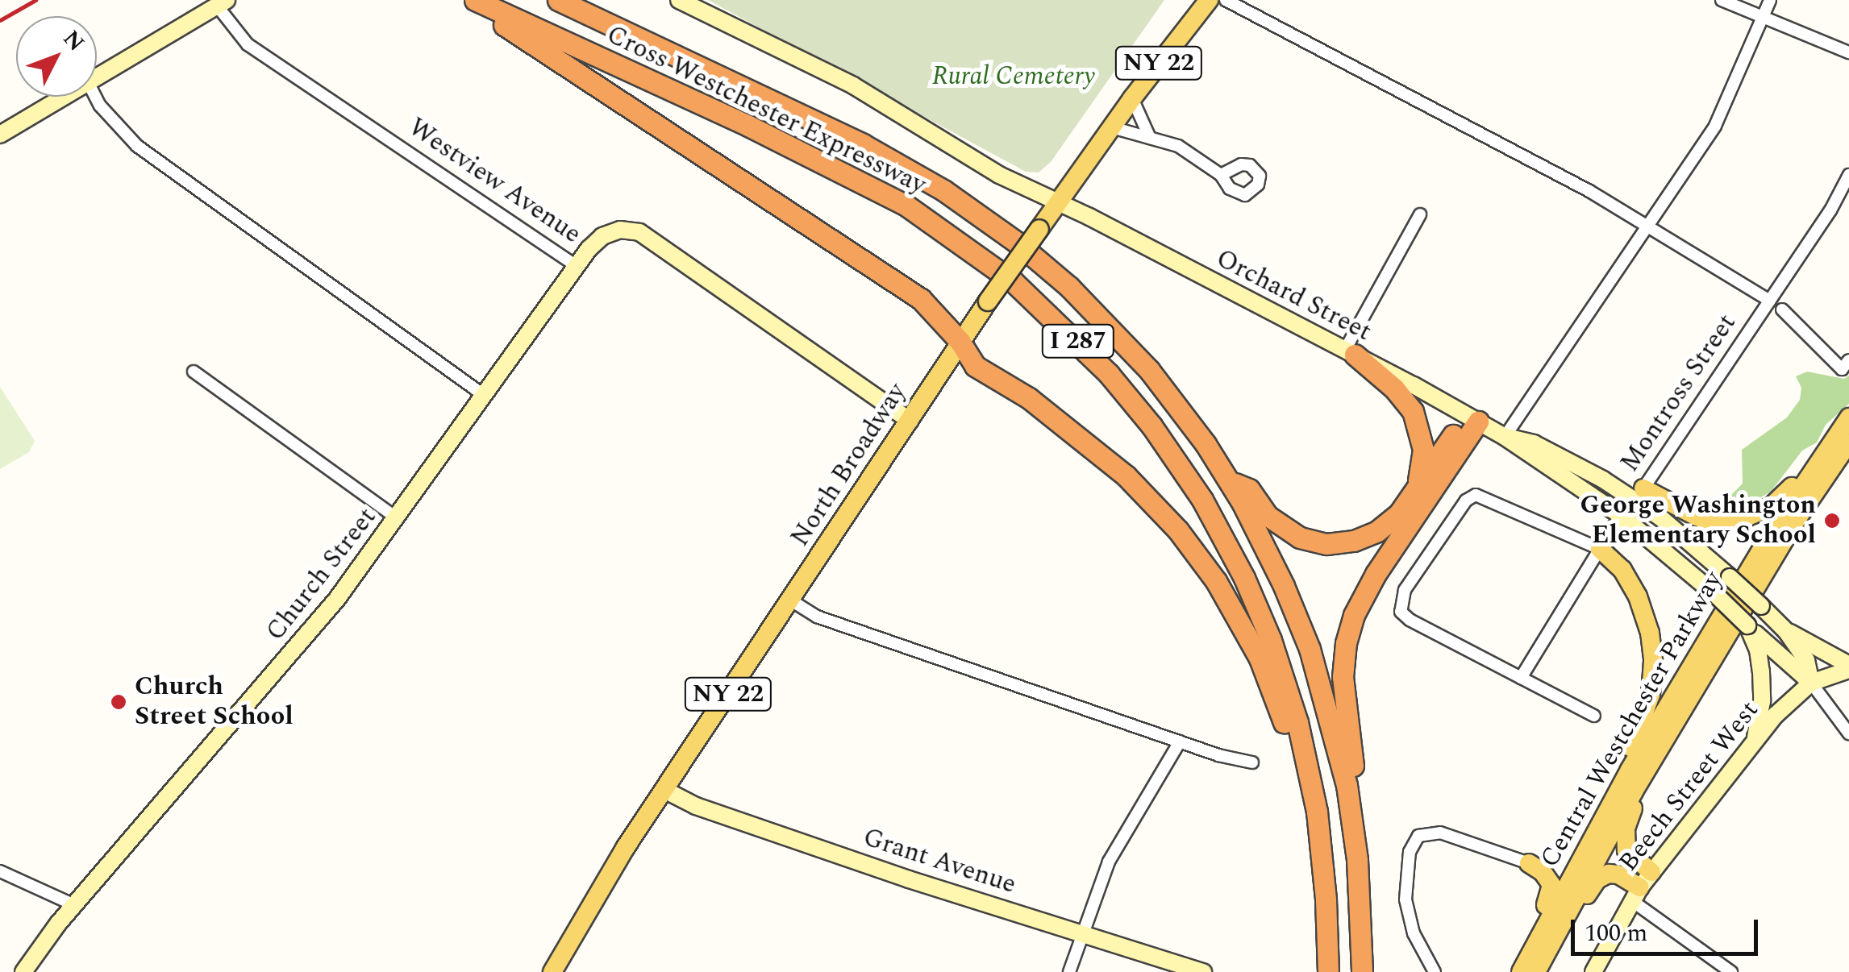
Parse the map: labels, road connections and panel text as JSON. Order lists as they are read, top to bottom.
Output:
{
  "streets": {
    "highway": ["Cross Westchester Expressway", "I 287"],
    "main road": ["NY 22", "North Broadway", "Central Westchester Parkway"],
    "street": [
      "Westview Avenue",
      "Orchard Street",
      "Montross Street",
      "Church Street",
      "Beech Street West",
      "Grant Avenue"
    ]
  },
  "crossings": [
    ["Westview Avenue", "North Broadway"],
    ["Westview Avenue", "Church Street"],
    ["Orchard Street", "Montross Street"],
    ["Orchard Street", "North Broadway"],
    ["Orchard Street", "Beech Street West"],
    ["North Broadway", "Grant Avenue"]
  ],
  "parks": ["Rural Cemetery"],
  "places": ["George Washington Elementary School", "Church Street School"],
  "scale_bar": "100 m",
  "north": "top right"
}
